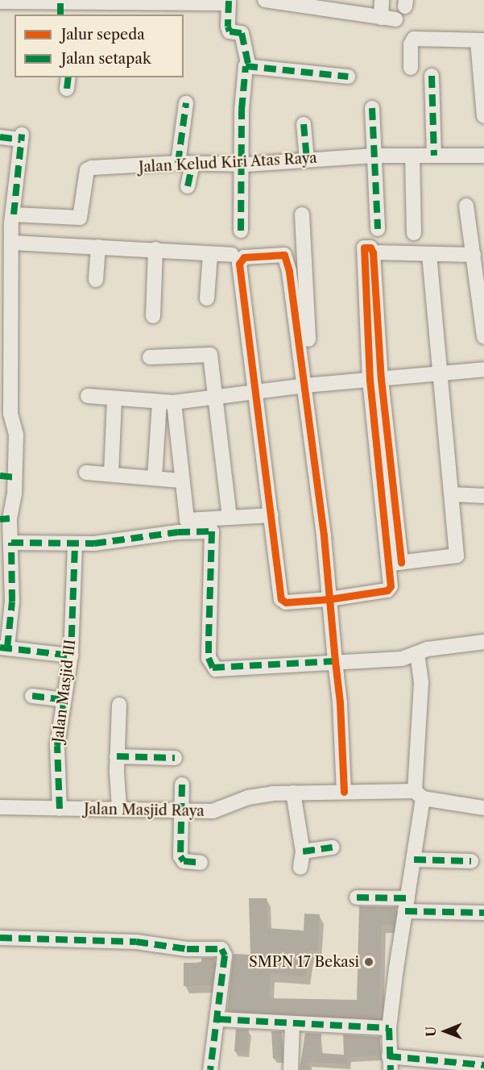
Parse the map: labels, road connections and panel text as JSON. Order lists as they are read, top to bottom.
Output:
{
  "streets": {
    "street": ["Jalan Kelud Kiri Atas Raya", "Jalan Masjid III", "Jalan Masjid Raya"]
  },
  "crossings": [
    ["Jalan Masjid III", "Jalan Masjid Raya"]
  ],
  "places": ["SMPN 17 Bekasi"],
  "legend": ["Jalur sepeda", "Jalan setapak"],
  "north": "left"
}
